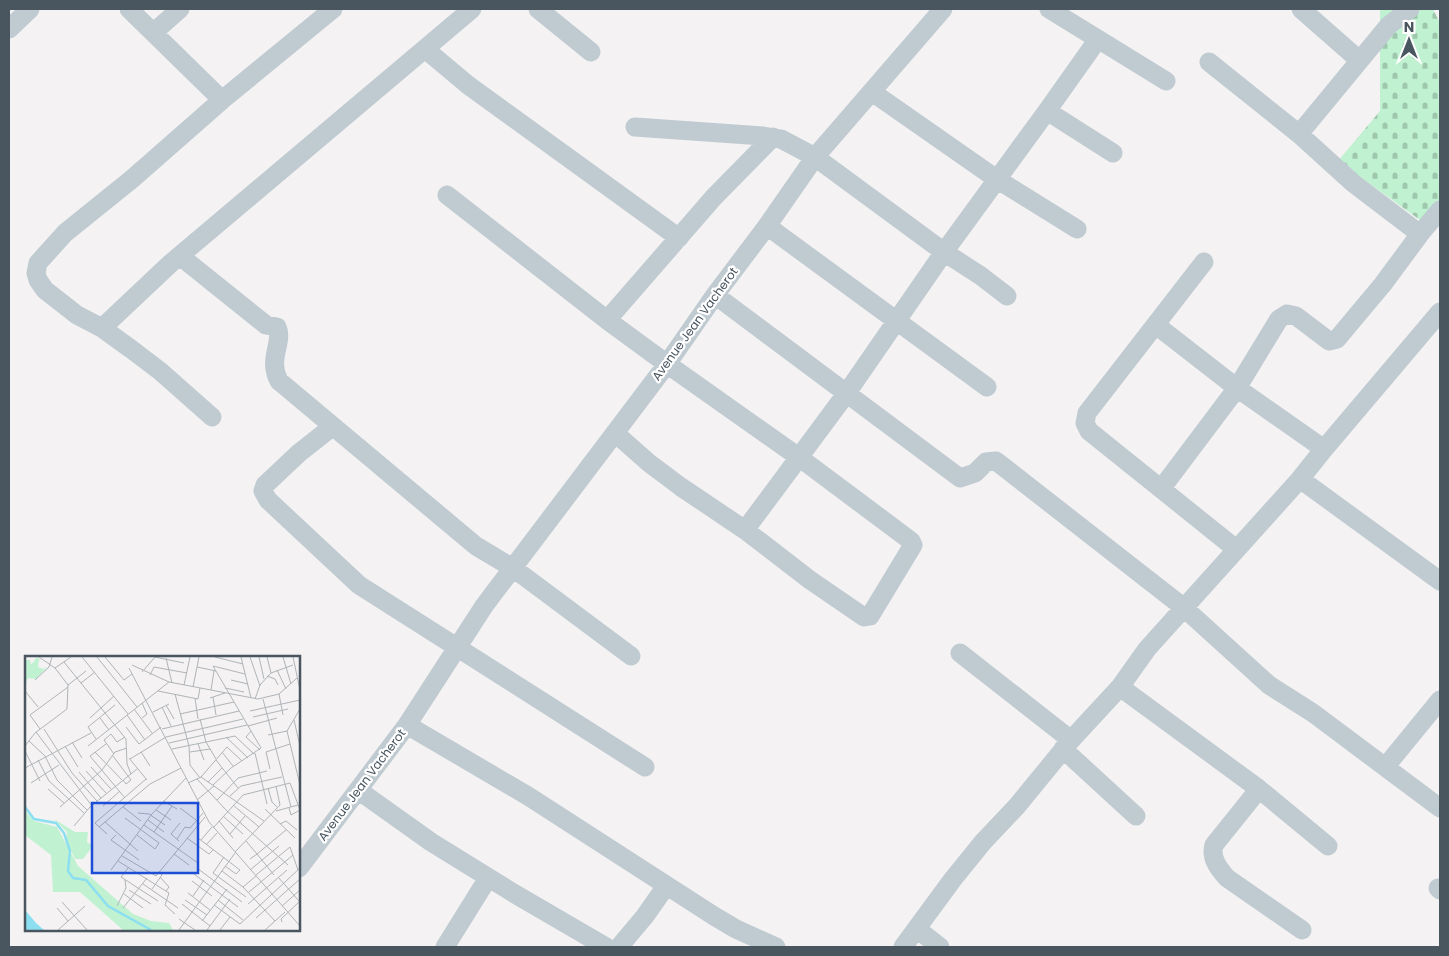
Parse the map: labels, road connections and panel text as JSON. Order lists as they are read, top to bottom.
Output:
{
  "streets": {
    "street": ["Avenue Jean Vacherot"]
  },
  "north": "top"
}
